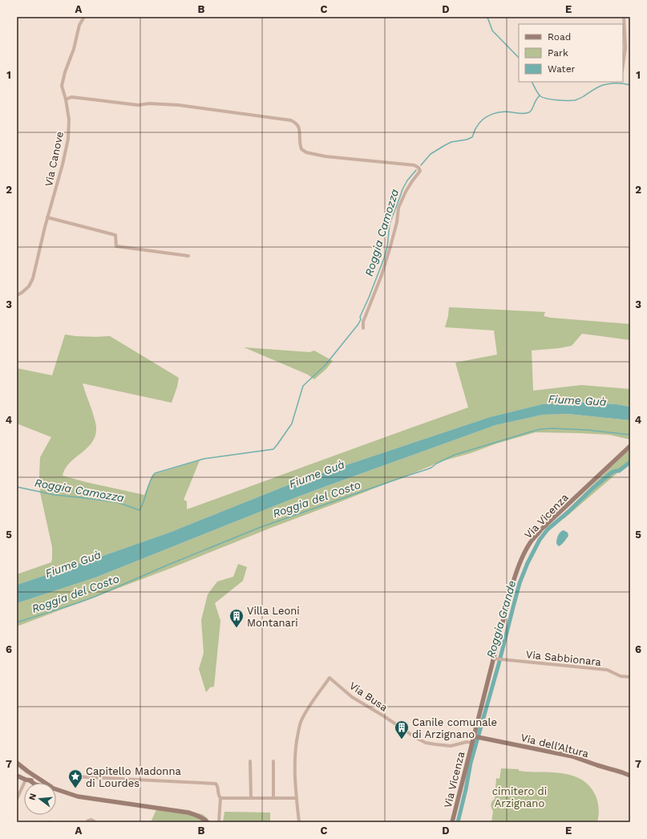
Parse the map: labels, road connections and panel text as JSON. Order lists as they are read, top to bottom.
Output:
{
  "streets": {
    "main road": ["Via Vicenza", "Via dell'Altura"],
    "street": ["Via Canove", "Via Sabbionara", "Via Busa"]
  },
  "crossings": [
    ["Via Vicenza", "Via Sabbionara"],
    ["Via Vicenza", "Via Busa"],
    ["Via Vicenza", "Via dell'Altura"]
  ],
  "water": [
    "Roggia Camozza",
    "Fiume Guà",
    "Roggia del Costo",
    "Roggia Grande"
  ],
  "parks": ["cimitero di Arzignano"],
  "places": {
    "building": ["Villa Leoni Montanari", "Canile comunale di Arzignano"],
    "place": ["Capitello Madonna di Lourdes"]
  },
  "legend": ["Road", "Park", "Water"],
  "north": "left",
  "grid": {
    "columns": [
      "A",
      "B",
      "C",
      "D",
      "E"
    ],
    "rows": [
      "1",
      "2",
      "3",
      "4",
      "5",
      "6",
      "7"
    ]
  }
}
